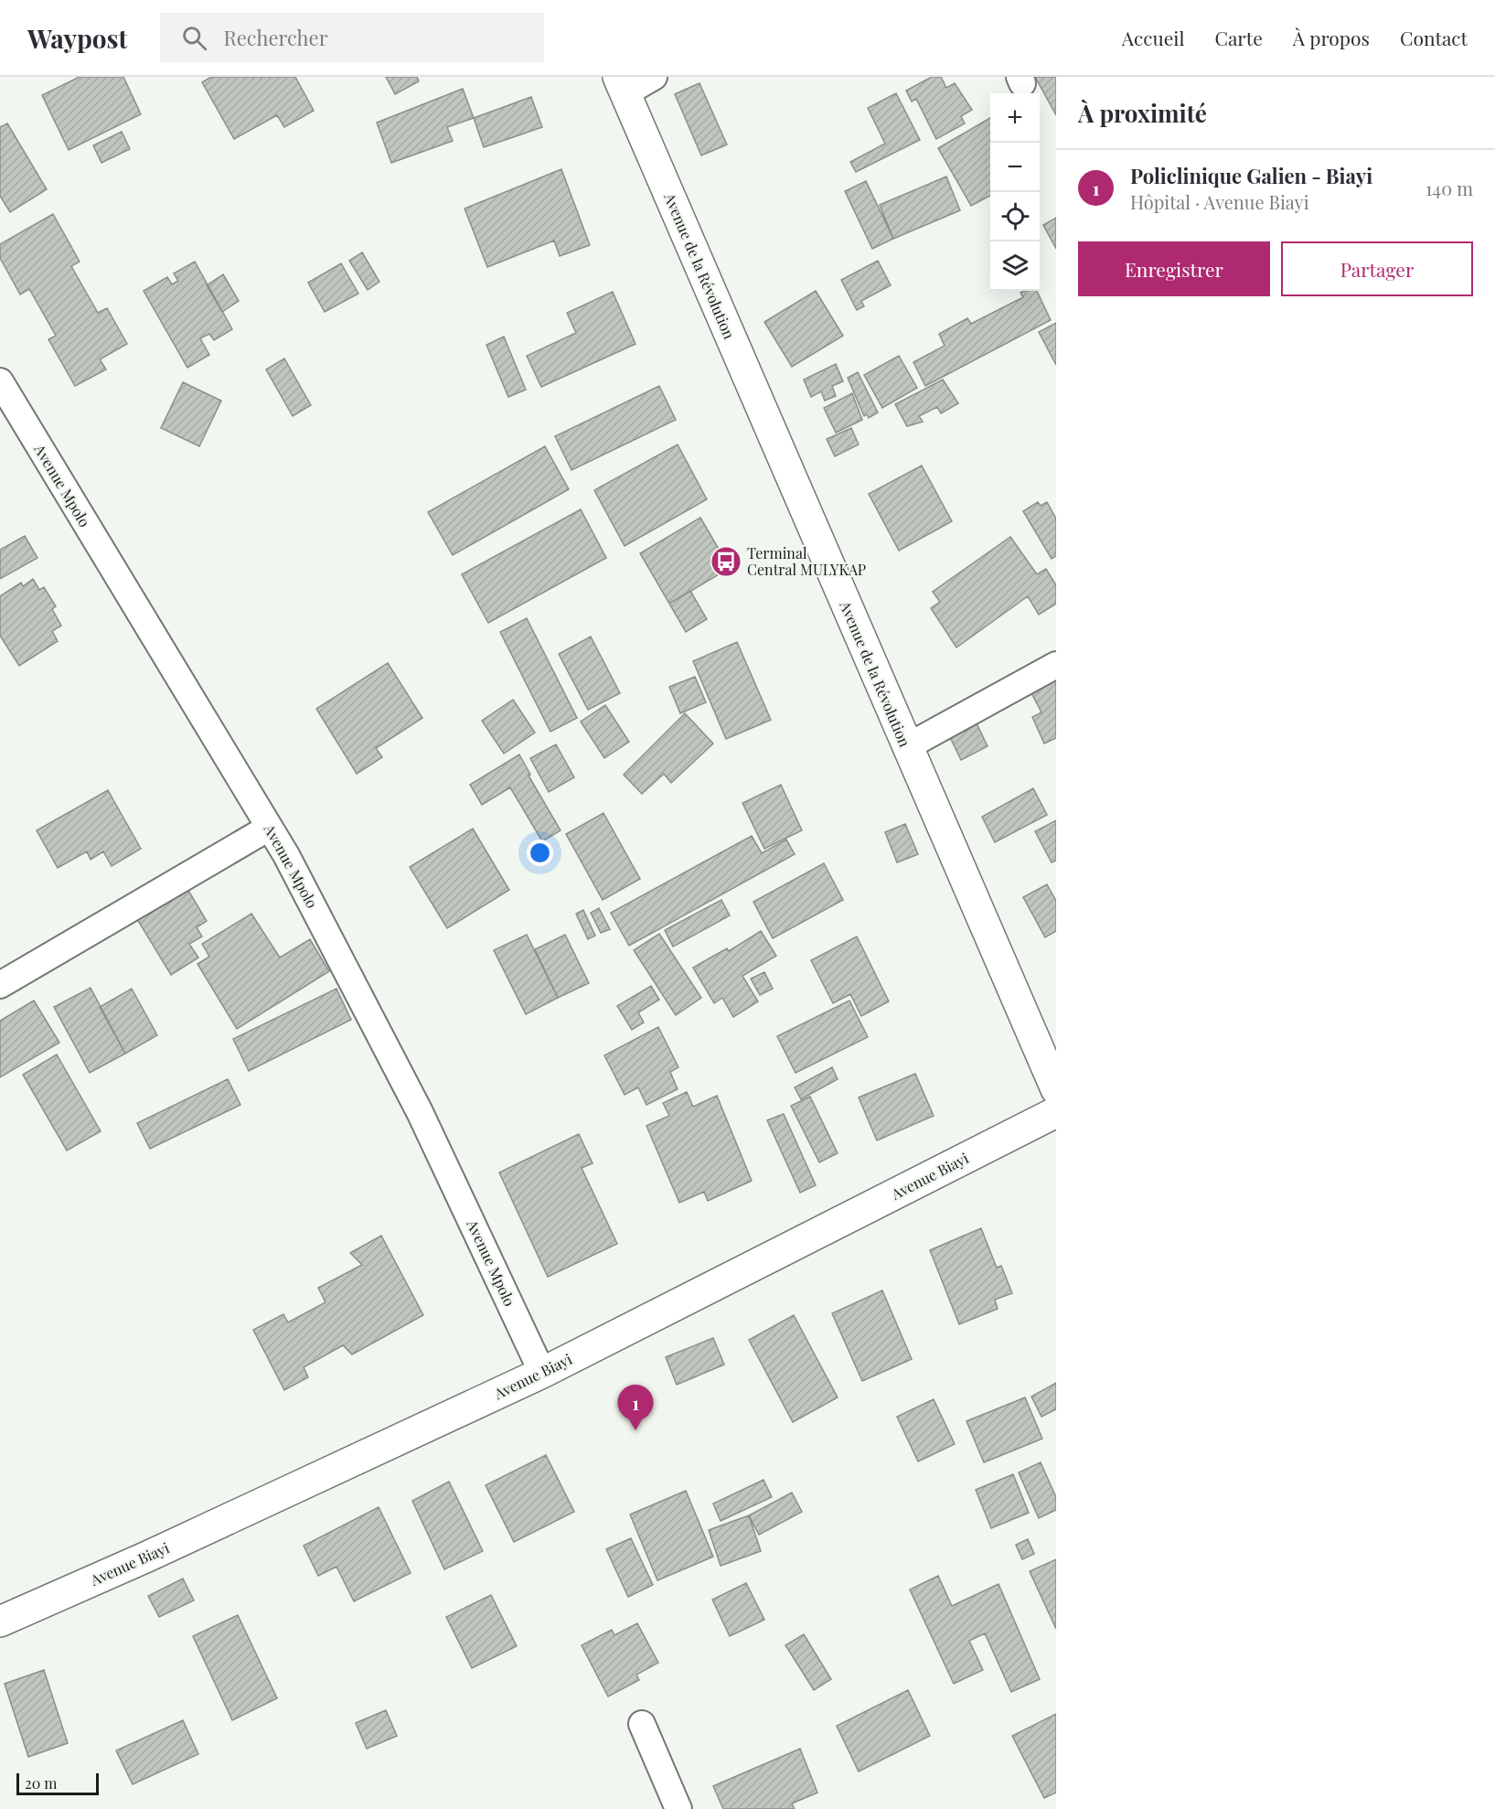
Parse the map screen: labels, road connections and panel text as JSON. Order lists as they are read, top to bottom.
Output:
{
  "streets": {
    "street": ["Avenue de la Révolution", "Avenue Mpolo", "Avenue Biayi"]
  },
  "crossings": [
    ["Avenue Mpolo", "Avenue Biayi"]
  ],
  "places": {
    "bus stop": ["Terminal Central MULYKAP"]
  },
  "scale_bar": "20 m",
  "page": {
    "header": "Waypost",
    "search": "Rechercher",
    "nav": [
      "Accueil",
      "Carte",
      "À propos",
      "Contact"
    ],
    "heading": "À proximité",
    "map_buttons": ["+", "−"],
    "list": [
      {
        "mark": "1",
        "name": "Policlinique Galien - Biayi",
        "note": "Hôpital · Avenue Biayi",
        "value": "140 m"
      }
    ],
    "buttons": ["Enregistrer", "Partager"],
    "pins": "1",
    "scale": "20 m"
  }
}
